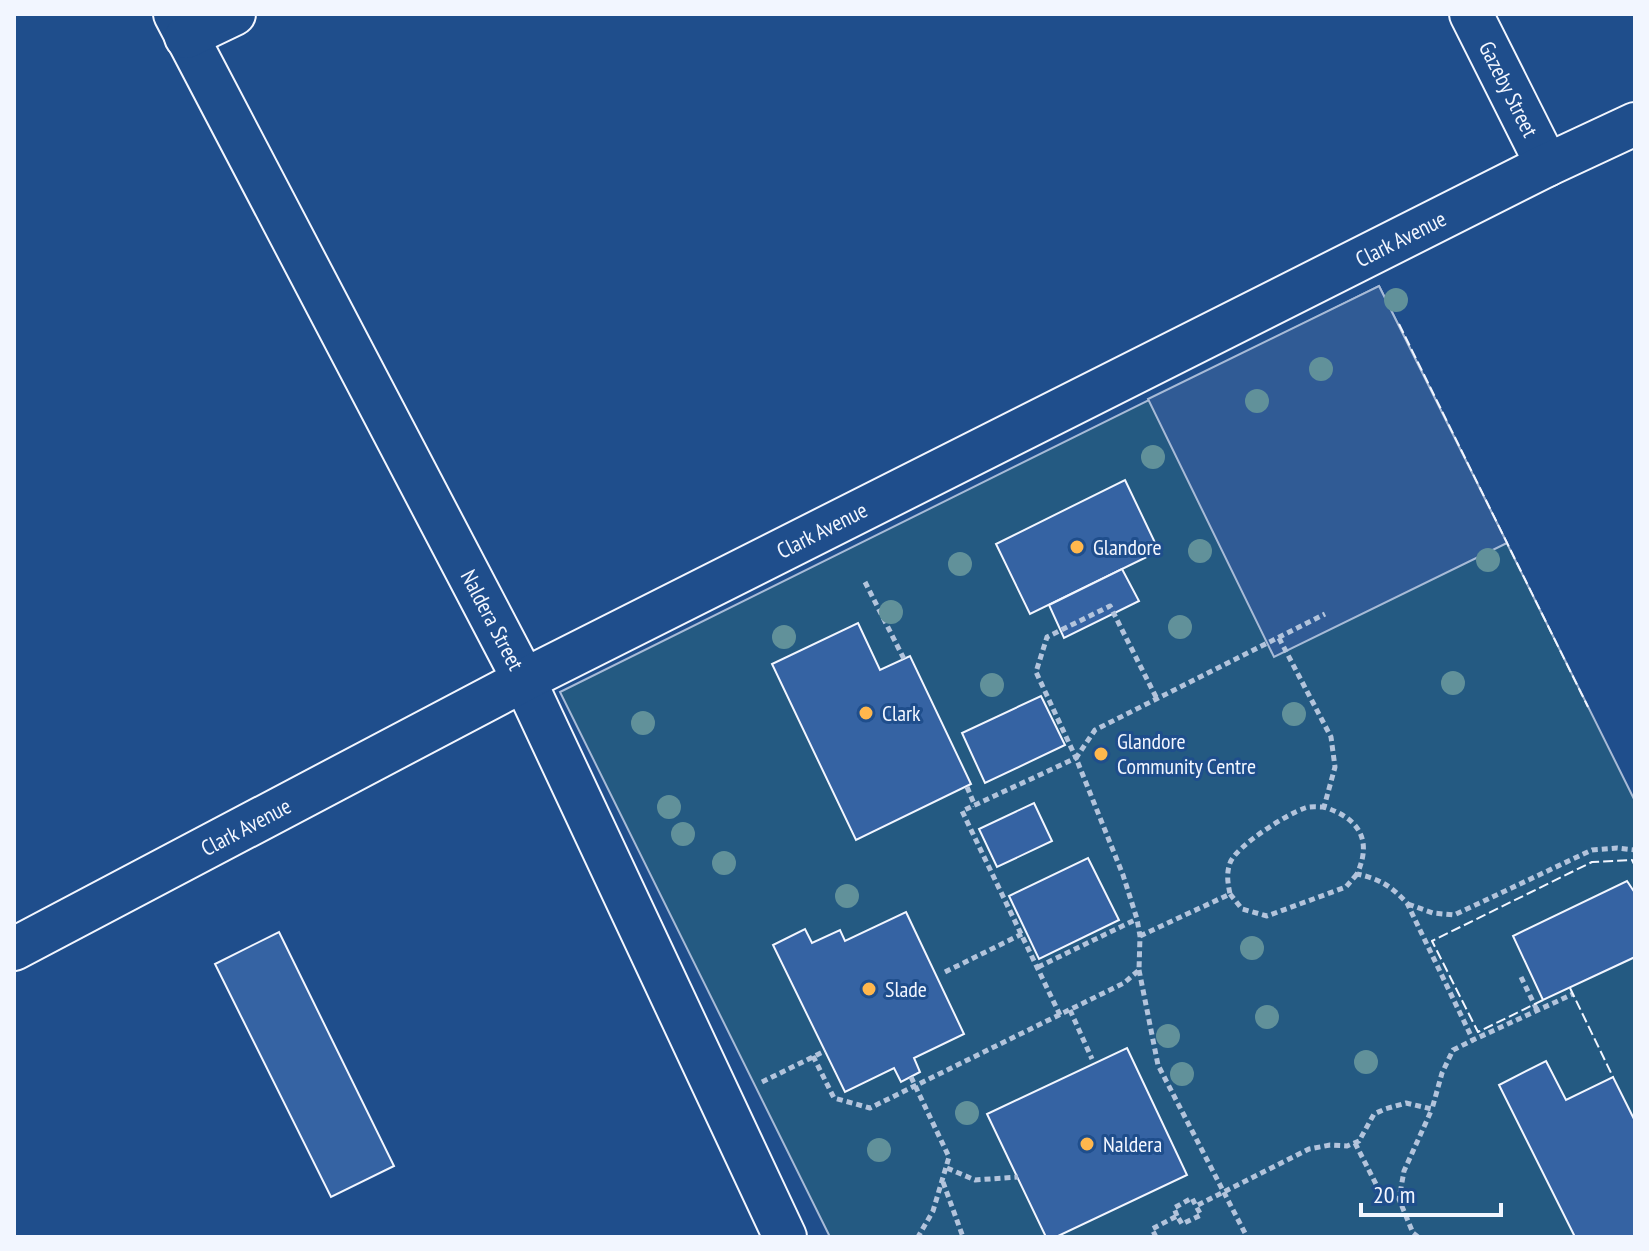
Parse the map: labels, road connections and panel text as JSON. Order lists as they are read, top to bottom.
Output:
{
  "streets": {
    "street": ["Gazeby Street", "Clark Avenue", "Naldera Street"]
  },
  "crossings": [
    ["Gazeby Street", "Clark Avenue"],
    ["Clark Avenue", "Naldera Street"]
  ],
  "places": [
    "Glandore",
    "Clark",
    "Glandore Community Centre",
    "Slade",
    "Naldera"
  ],
  "scale_bar": "20 m"
}
